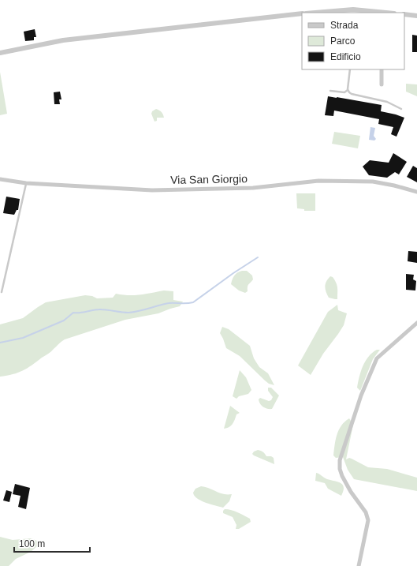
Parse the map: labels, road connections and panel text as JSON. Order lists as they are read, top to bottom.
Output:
{
  "streets": {
    "street": ["Via San Giorgio"]
  },
  "legend": ["Strada", "Parco", "Edificio"],
  "scale_bar": "100 m"
}
